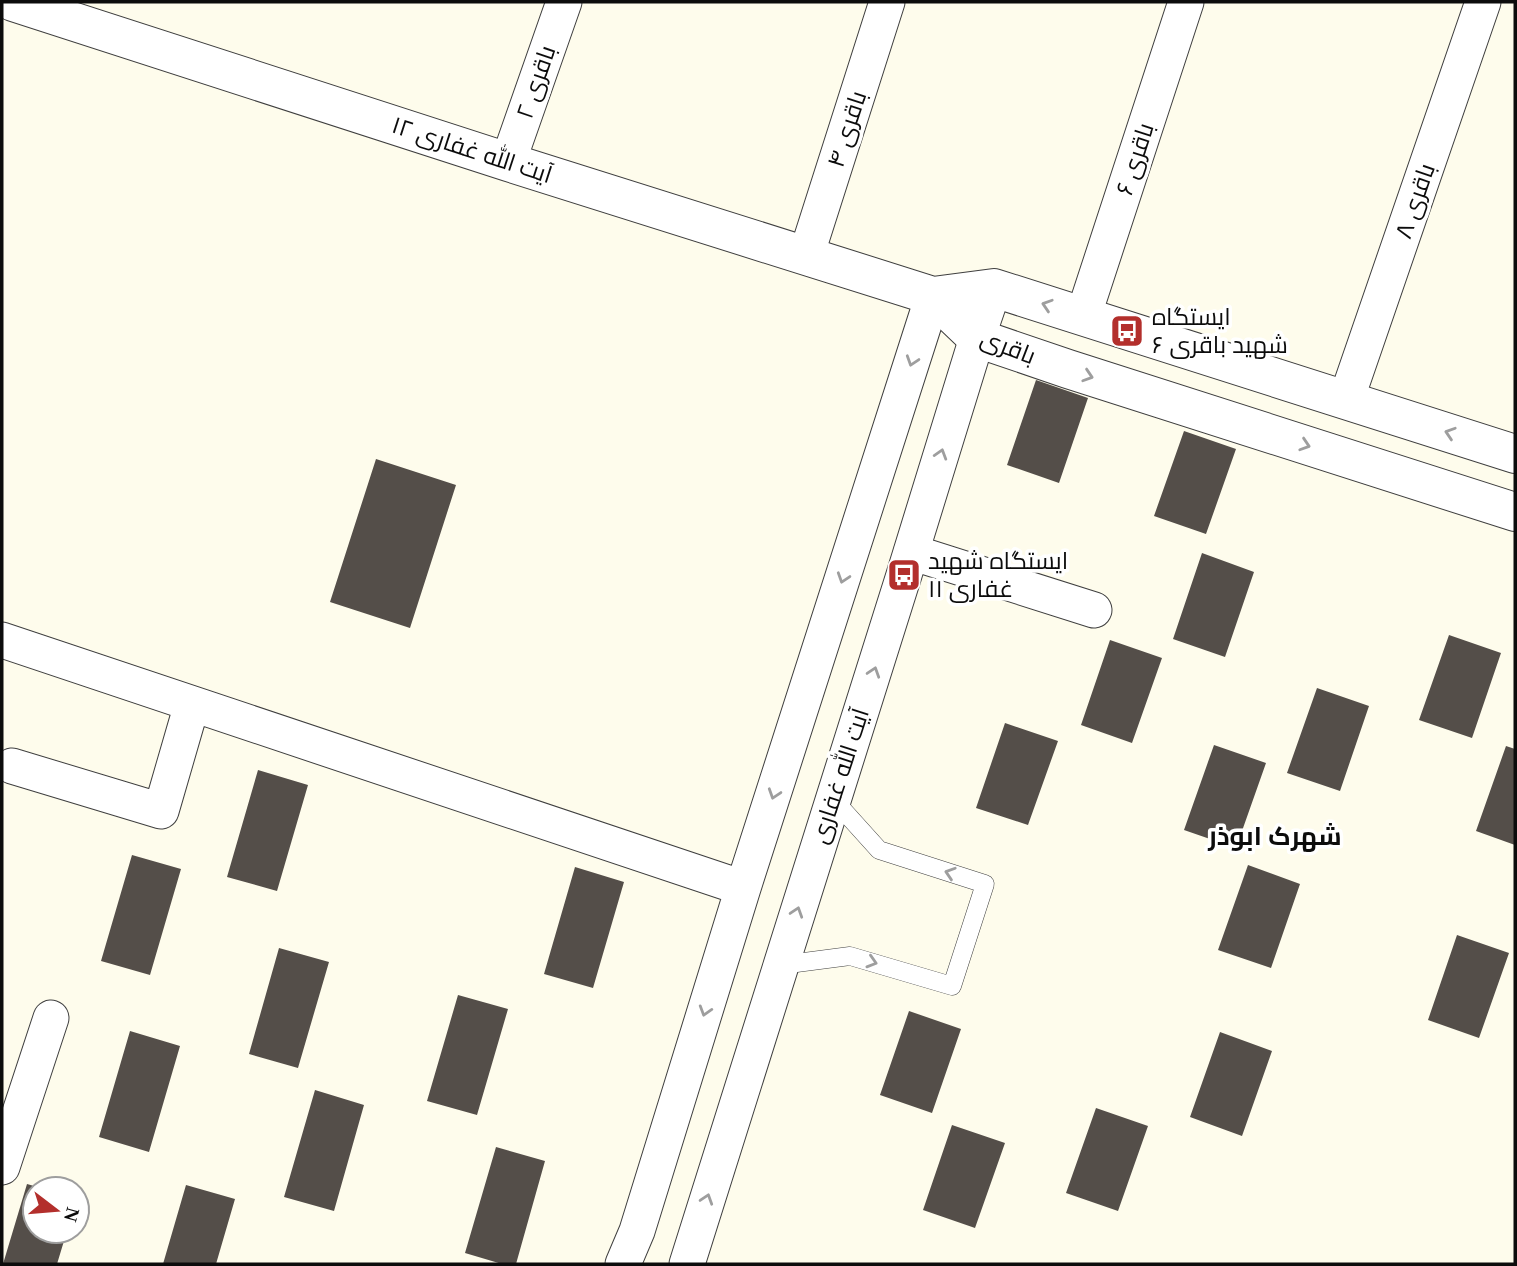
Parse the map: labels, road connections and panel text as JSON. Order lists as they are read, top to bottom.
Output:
{
  "streets": {
    "street": [
      "باقری ۲",
      "باقری ۴",
      "آیت الله غفاری ۱۲",
      "باقری ۶",
      "باقری ۸",
      "باقری",
      "آیت الله غفاری"
    ]
  },
  "crossings": [
    ["باقری ۲", "آیت الله غفاری ۱۲"],
    ["باقری ۴", "آیت الله غفاری ۱۲"],
    ["آیت الله غفاری ۱۲", "باقری"],
    ["باقری ۶", "باقری"],
    ["باقری ۸", "باقری"],
    ["باقری", "آیت الله غفاری"]
  ],
  "districts": ["شهرک ابوذر"],
  "places": {
    "bus stop": ["ایستگاه شهید باقری ۶", "ایستگاه شهید غفاری ۱۱"]
  },
  "north": "right"
}
